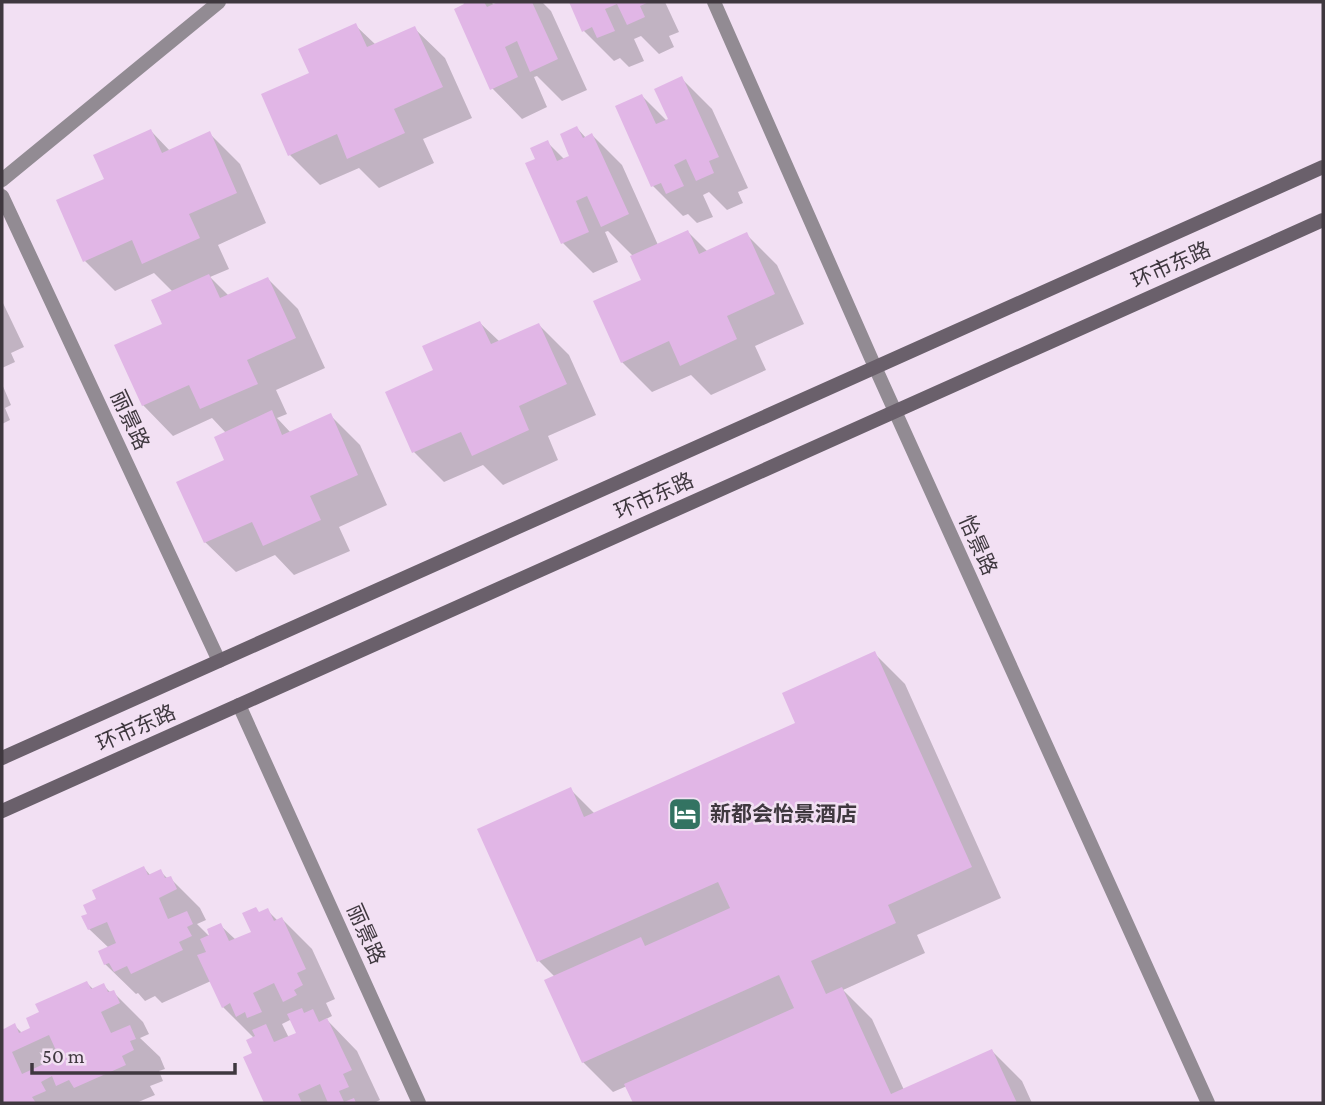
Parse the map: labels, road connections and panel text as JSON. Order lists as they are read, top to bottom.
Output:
{
  "streets": {
    "main road": ["环市东路"],
    "street": ["丽景路", "怡景路"]
  },
  "crossings": [
    ["环市东路", "丽景路"],
    ["环市东路", "怡景路"]
  ],
  "places": {
    "hotel": ["新都会怡景酒店"]
  },
  "scale_bar": "50 m"
}
